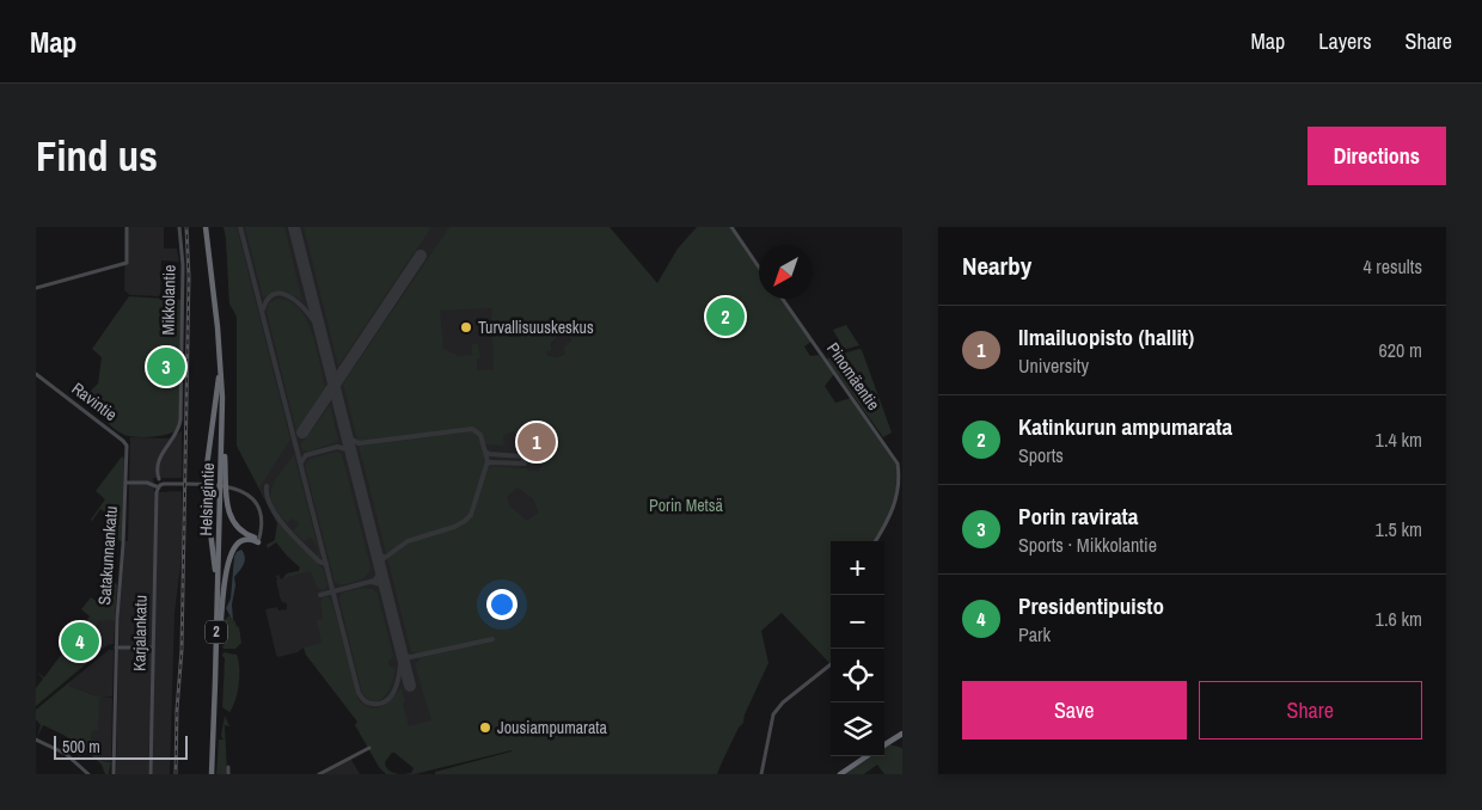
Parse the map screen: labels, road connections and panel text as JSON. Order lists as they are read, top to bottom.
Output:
{
  "streets": {
    "highway": ["Helsingintie", "2"],
    "street": [
      "Mikkolantie",
      "Pinomäentie",
      "Ravintie",
      "Satakunnankatu",
      "Karjalankatu"
    ]
  },
  "crossings": [
    ["Mikkolantie", "Karjalankatu"],
    ["Ravintie", "Satakunnankatu"]
  ],
  "parks": ["Porin Metsä"],
  "places": ["Turvallisuuskeskus", "Jousiampumarata"],
  "scale_bar": "500 m",
  "north": "bottom left",
  "page": {
    "header": "Map",
    "nav": ["Map", "Layers", "Share"],
    "buttons": [
      "Directions",
      ["Save", "Share"]
    ],
    "title": "Find us",
    "heading": ["Nearby", "4 results"],
    "pins": [
      "2",
      "3",
      "1",
      "4"
    ],
    "list": [
      {
        "mark": "1",
        "name": "Ilmailuopisto (hallit)",
        "note": "University",
        "value": "620 m"
      },
      {
        "mark": "2",
        "name": "Katinkurun ampumarata",
        "note": "Sports",
        "value": "1.4 km"
      },
      {
        "mark": "3",
        "name": "Porin ravirata",
        "note": "Sports · Mikkolantie",
        "value": "1.5 km"
      },
      {
        "mark": "4",
        "name": "Presidentipuisto",
        "note": "Park",
        "value": "1.6 km"
      }
    ],
    "map_buttons": ["+", "−"],
    "scale": "500 m"
  }
}
